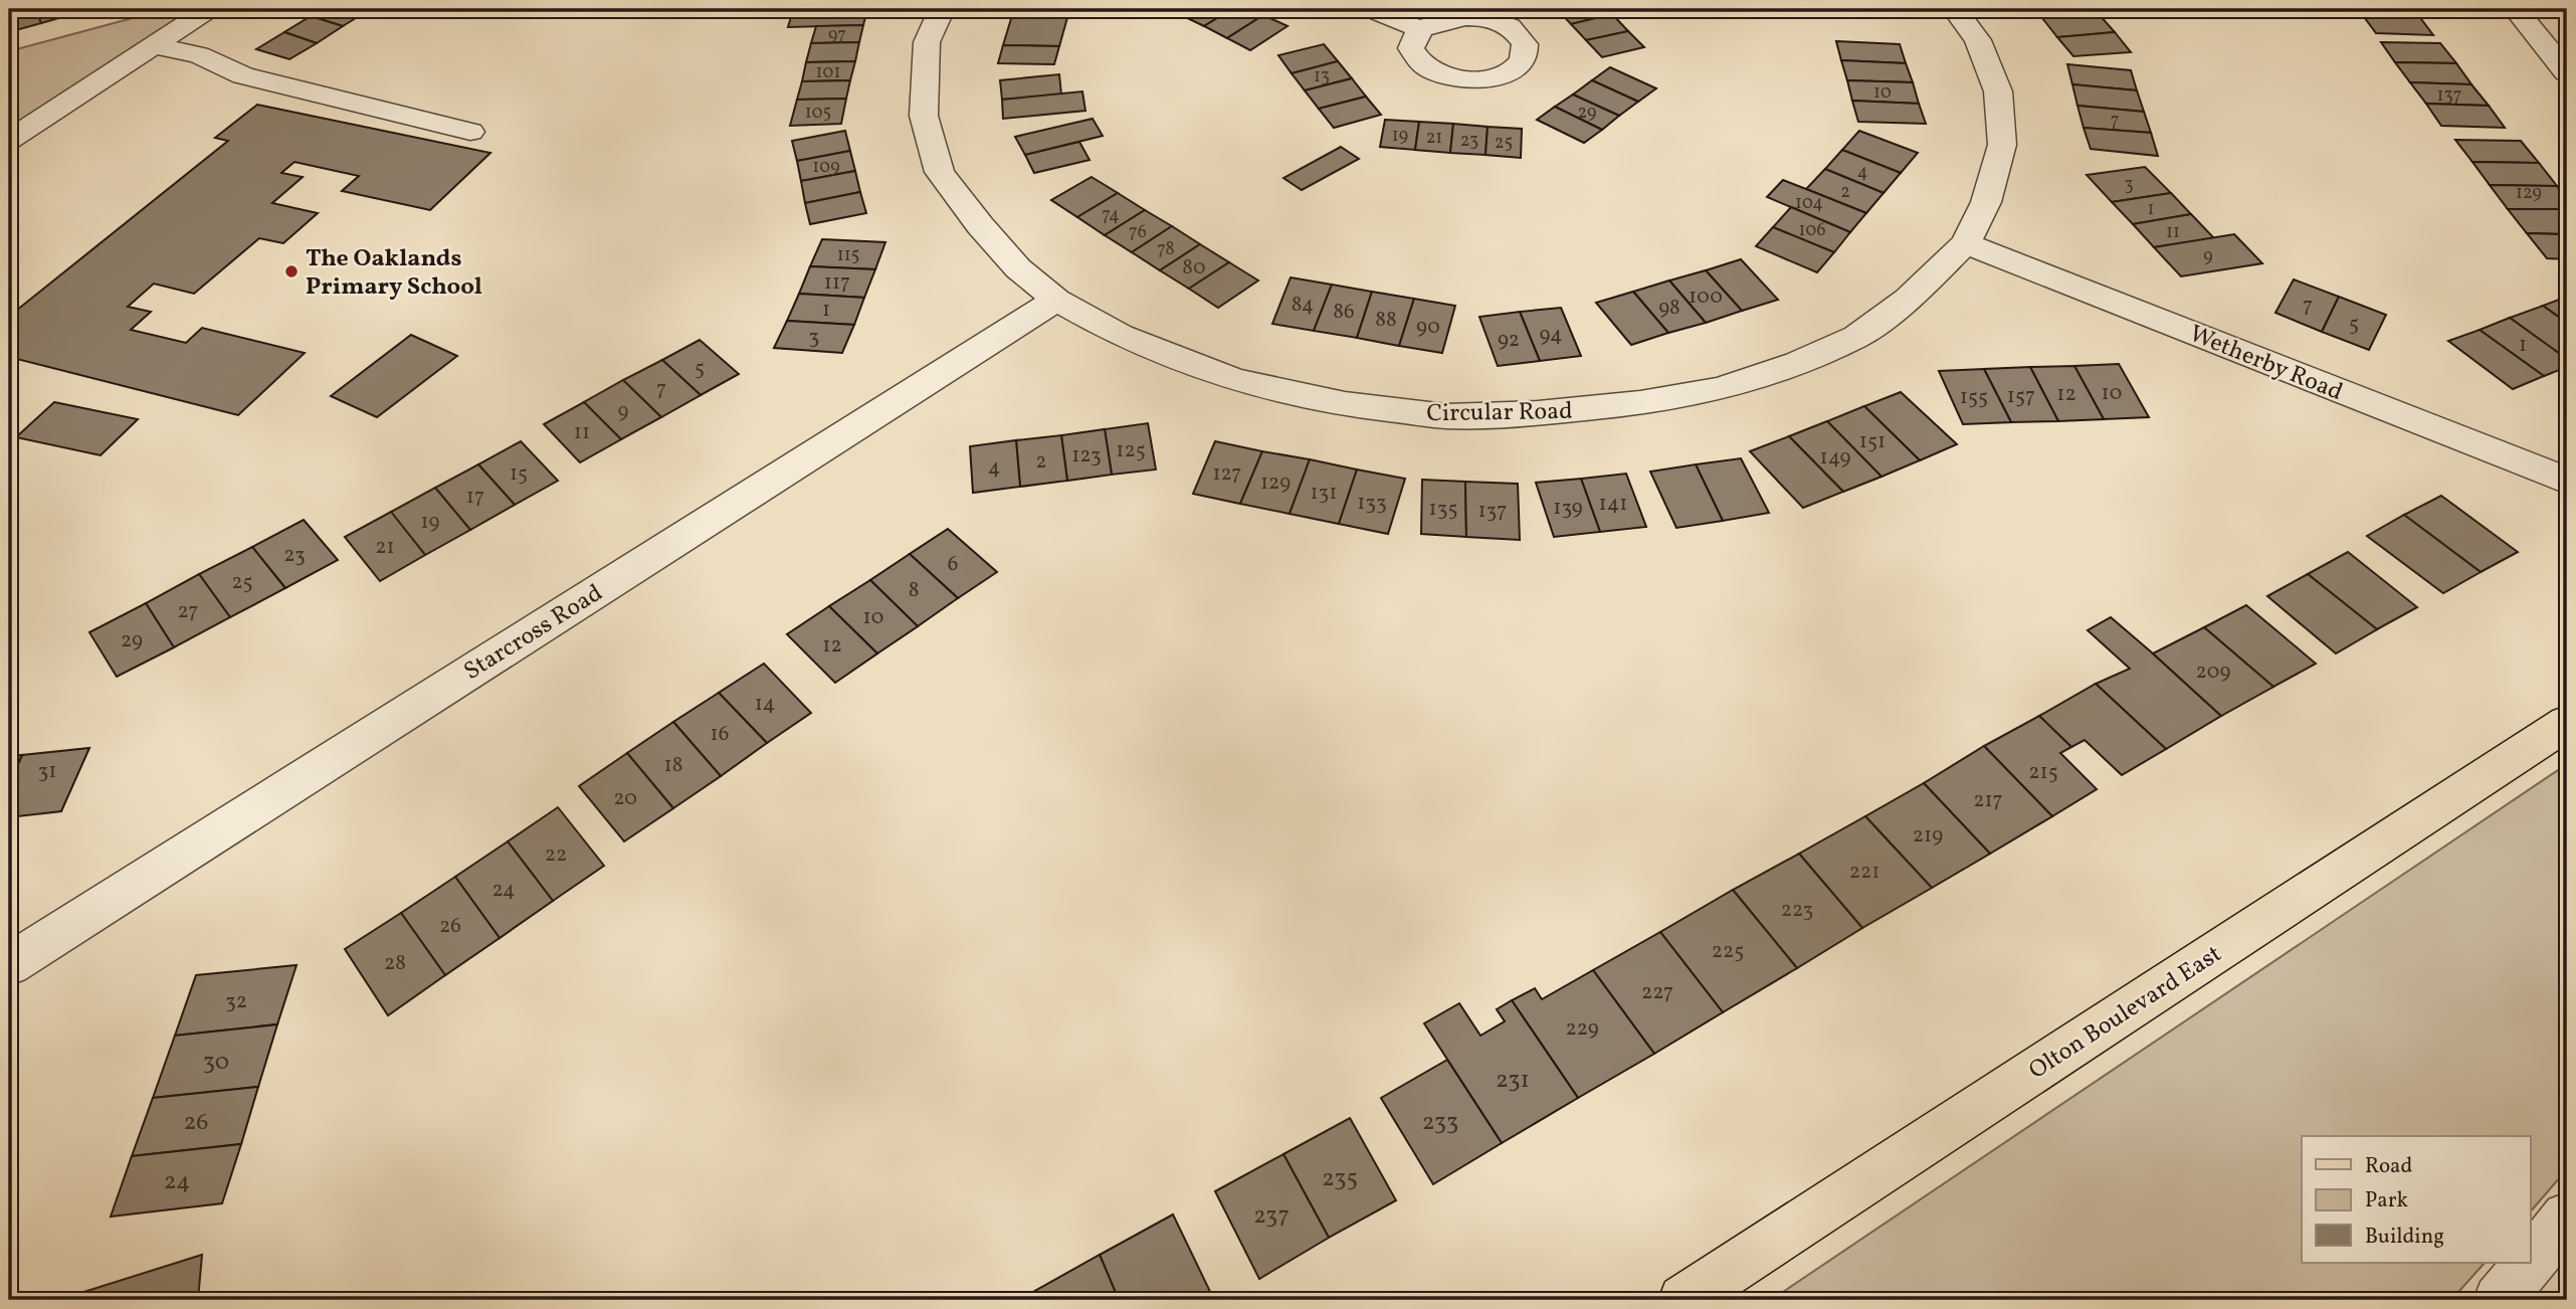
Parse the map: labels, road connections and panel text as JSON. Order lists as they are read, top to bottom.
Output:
{
  "streets": {
    "main road": ["Olton Boulevard East"],
    "street": ["Wetherby Road", "Circular Road", "Starcross Road"]
  },
  "crossings": [
    ["Wetherby Road", "Circular Road"],
    ["Circular Road", "Starcross Road"]
  ],
  "places": ["The Oaklands Primary School"],
  "house_numbers": [
    "97",
    "101",
    "13",
    "10",
    "137",
    "105",
    "29",
    "7",
    "19",
    "21",
    "23",
    "25",
    "109",
    "4",
    "3",
    "2",
    "129",
    "104",
    "1",
    "74",
    "106",
    "76",
    "11",
    "78",
    "115",
    "9",
    "80",
    "117",
    "100",
    "84",
    "7",
    "98",
    "1",
    "86",
    "88",
    "5",
    "90",
    "94",
    "3",
    "92",
    "1",
    "5",
    "7",
    "10",
    "12",
    "157",
    "155",
    "9",
    "11",
    "151",
    "125",
    "123",
    "149",
    "2",
    "4",
    "15",
    "127",
    "129",
    "131",
    "17",
    "133",
    "141",
    "139",
    "135",
    "137",
    "19",
    "21",
    "23",
    "6",
    "25",
    "8",
    "27",
    "10",
    "29",
    "12",
    "209",
    "14",
    "16",
    "18",
    "31",
    "215",
    "20",
    "217",
    "219",
    "22",
    "221",
    "24",
    "223",
    "26",
    "225",
    "28",
    "227",
    "32",
    "229",
    "30",
    "231",
    "26",
    "233",
    "235",
    "24",
    "237"
  ],
  "legend": ["Road", "Park", "Building"]
}
